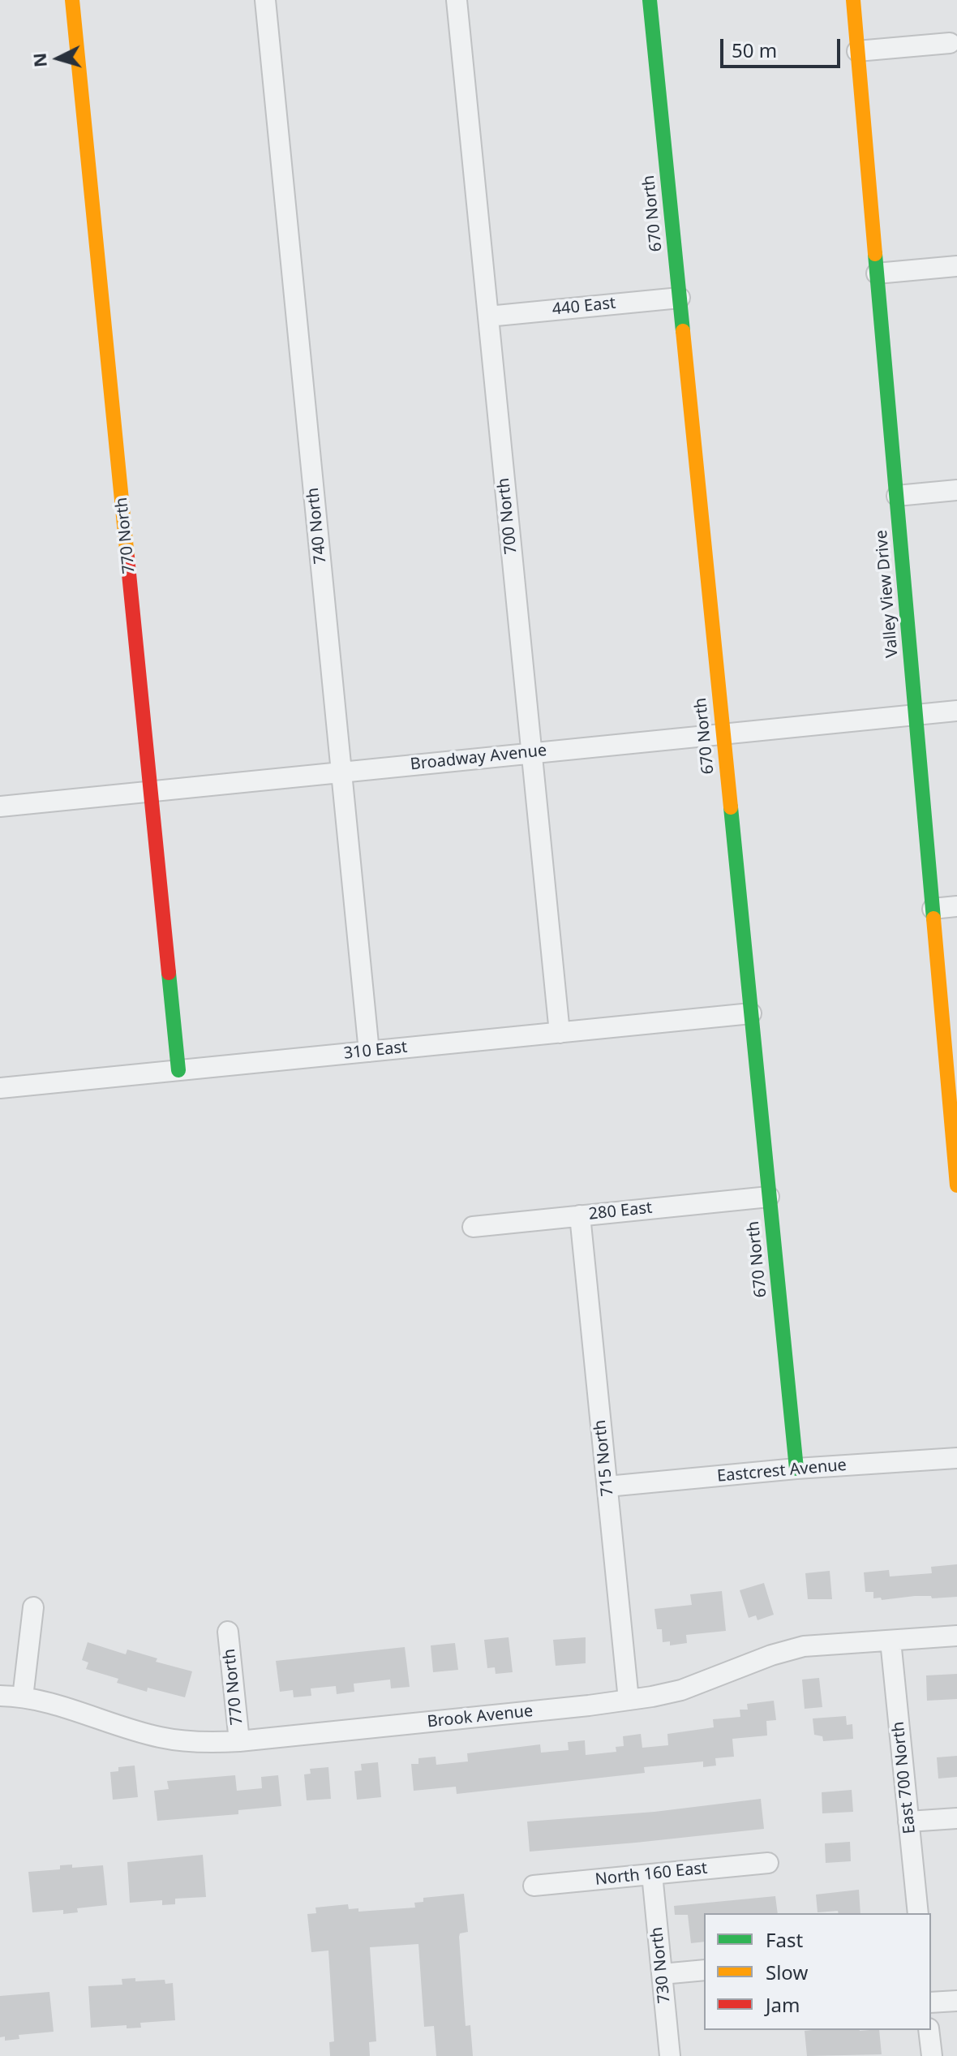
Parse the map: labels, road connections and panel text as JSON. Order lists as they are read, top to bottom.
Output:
{
  "streets": {
    "street": [
      "670 North",
      "440 East",
      "700 North",
      "740 North",
      "770 North",
      "Valley View Drive",
      "Broadway Avenue",
      "310 East",
      "280 East",
      "715 North",
      "Eastcrest Avenue",
      "Brook Avenue",
      "East 700 North",
      "North 160 East",
      "730 North"
    ]
  },
  "crossings": [
    ["670 North", "440 East"],
    ["670 North", "Broadway Avenue"],
    ["670 North", "310 East"],
    ["670 North", "280 East"],
    ["670 North", "Eastcrest Avenue"],
    ["440 East", "700 North"],
    ["700 North", "Broadway Avenue"],
    ["700 North", "310 East"],
    ["740 North", "Broadway Avenue"],
    ["740 North", "310 East"],
    ["770 North", "Broadway Avenue"],
    ["770 North", "310 East"],
    ["770 North", "Brook Avenue"],
    ["Valley View Drive", "Broadway Avenue"],
    ["280 East", "715 North"],
    ["715 North", "Eastcrest Avenue"],
    ["715 North", "Brook Avenue"],
    ["Brook Avenue", "East 700 North"],
    ["North 160 East", "730 North"]
  ],
  "legend": ["Fast", "Slow", "Jam"],
  "scale_bar": "50 m",
  "north": "left"
}
